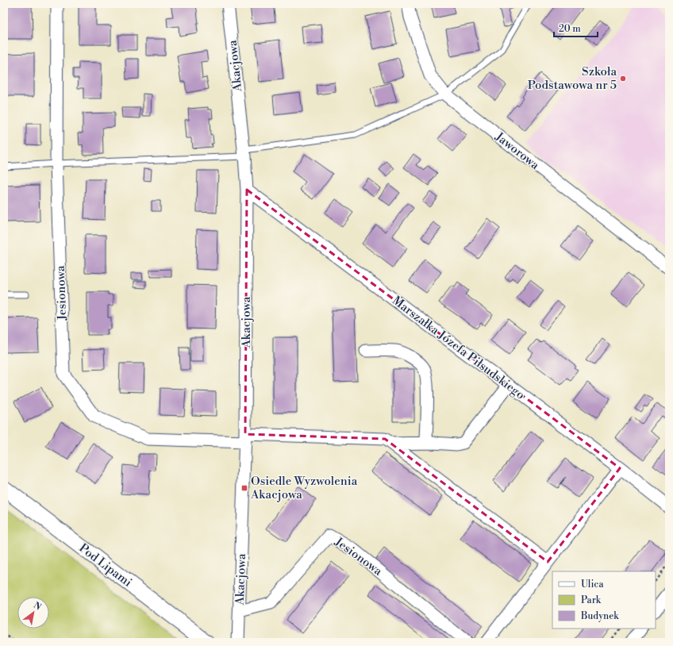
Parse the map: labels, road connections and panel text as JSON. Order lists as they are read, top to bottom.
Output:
{
  "streets": {
    "street": [
      "Akacjowa",
      "Jaworowa",
      "Jesionowa",
      "Marszałka Józefa Piłsudskiego",
      "Pod Lipami"
    ]
  },
  "crossings": [
    ["Akacjowa", "Jesionowa"],
    ["Akacjowa", "Marszałka Józefa Piłsudskiego"]
  ],
  "places": {
    "other": ["Szkoła Podstawowa nr 5"],
    "transit": ["Osiedle Wyzwolenia Akacjowa"]
  },
  "legend": ["Ulica", "Park", "Budynek"],
  "scale_bar": "20 m",
  "north": "top right"
}
